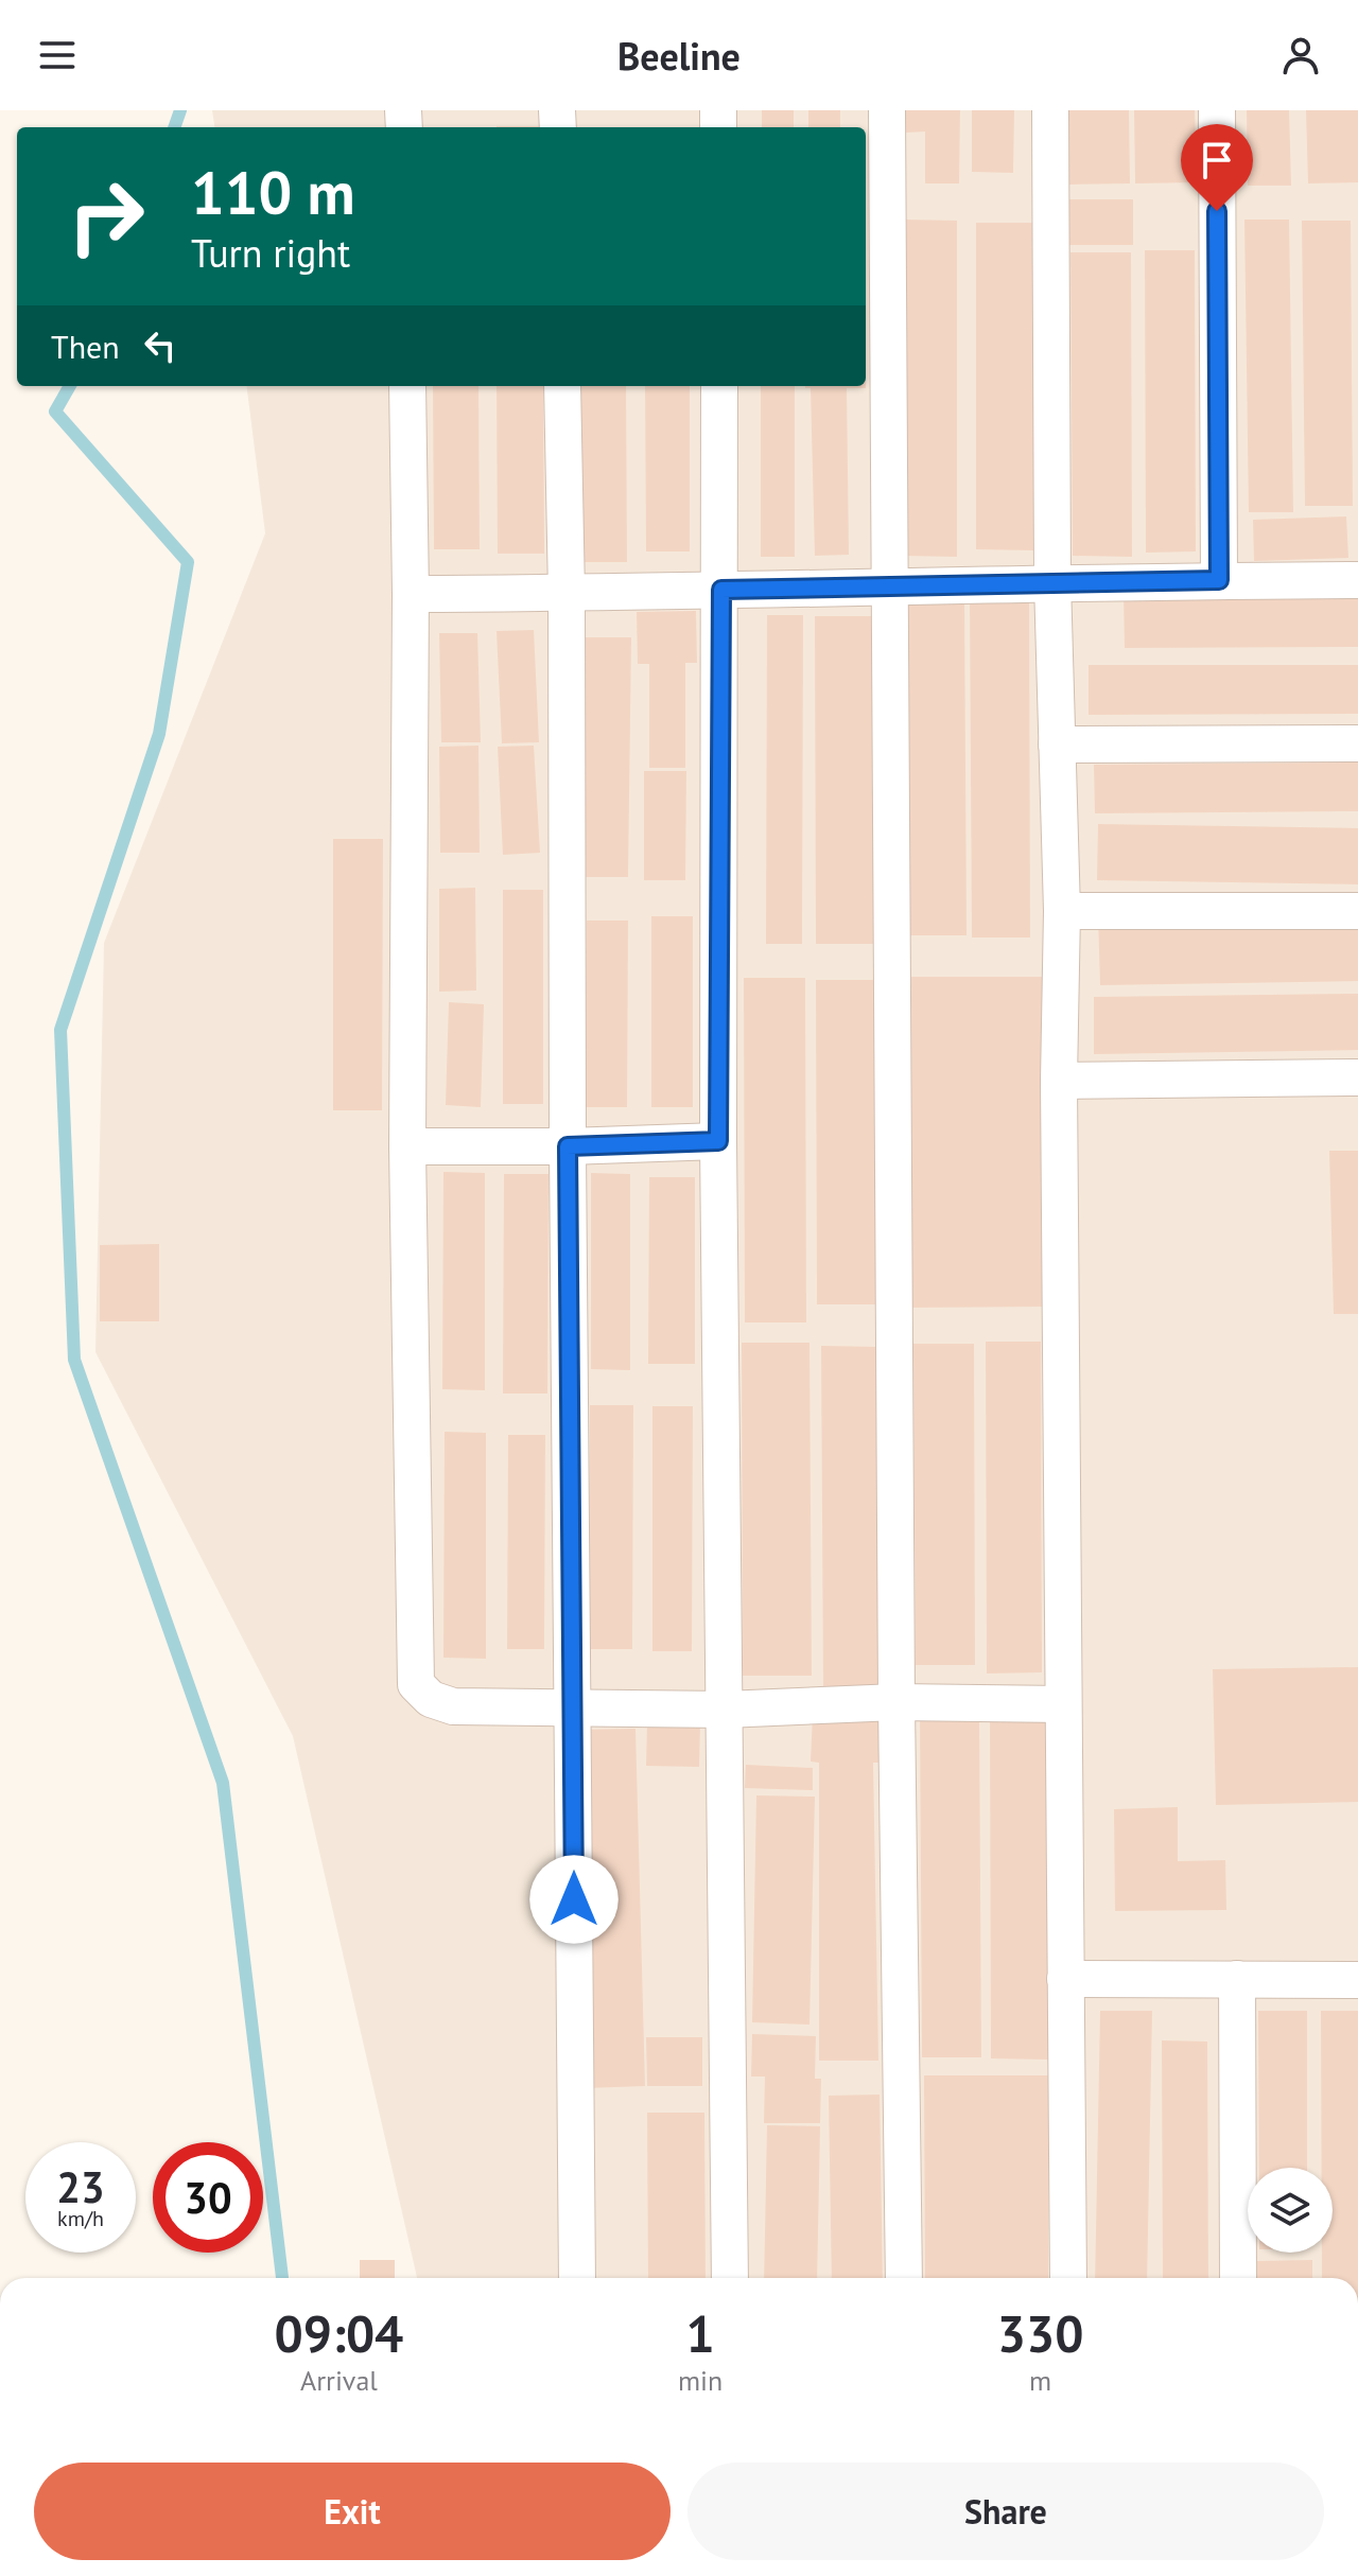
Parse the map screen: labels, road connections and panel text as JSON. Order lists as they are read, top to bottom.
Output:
{
  "page": {
    "header": "Beeline",
    "turn": ["110 m", "Turn right"],
    "then": "Then",
    "speed": "23 km/h",
    "limit": "30",
    "eta": [
      "09:04",
      "Arrival",
      "1",
      "min",
      "330",
      "m"
    ],
    "buttons": ["Exit", "Share"]
  }
}
